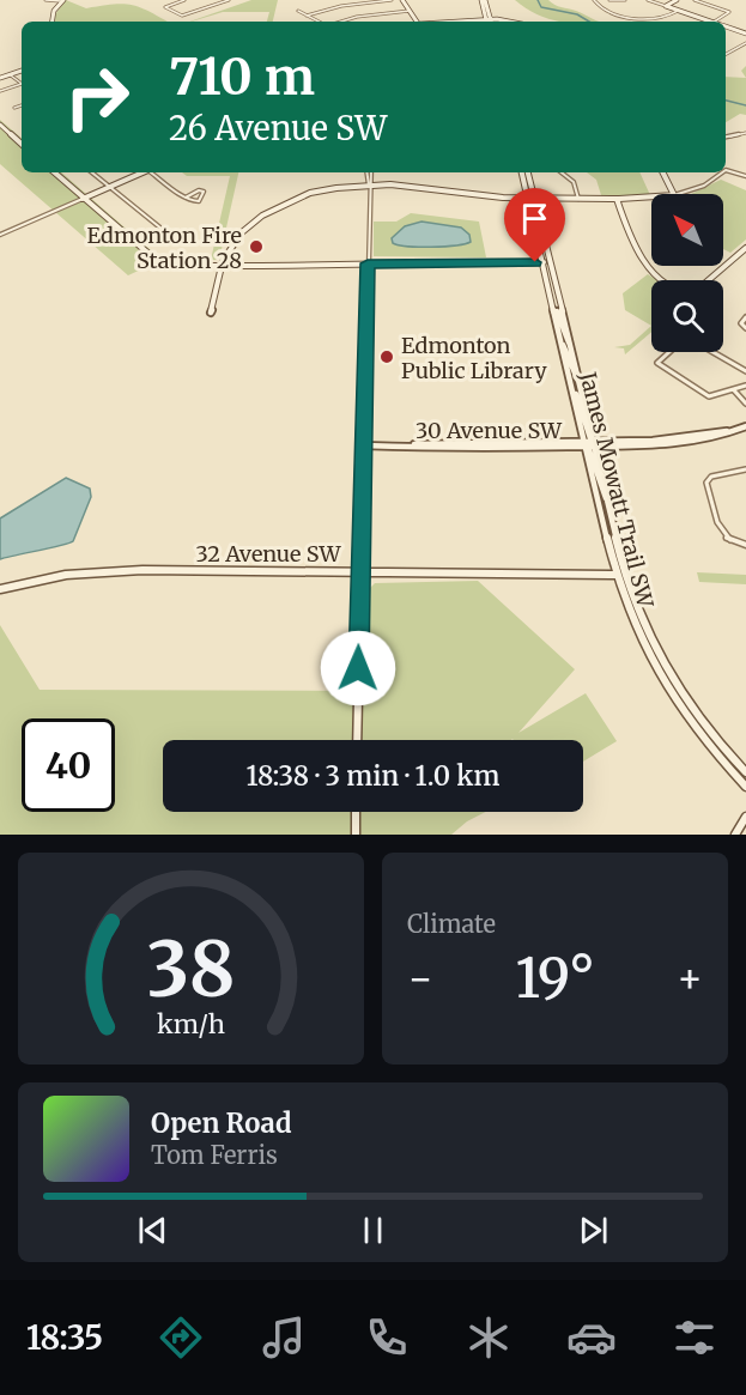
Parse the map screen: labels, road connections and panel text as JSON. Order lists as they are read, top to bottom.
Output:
{
  "streets": {
    "street": ["30 Avenue SW", "James Mowatt Trail SW", "32 Avenue SW"]
  },
  "crossings": [
    ["30 Avenue SW", "James Mowatt Trail SW"],
    ["James Mowatt Trail SW", "32 Avenue SW"]
  ],
  "places": ["Edmonton Fire Station 28", "Edmonton Public Library"],
  "north": "top left",
  "page": {
    "turn": ["710 m", "26 Avenue SW"],
    "limit": "40",
    "trip": "18:38 · 3 min · 1.0 km",
    "tile": "Climate",
    "heat": ["−", "19°", "+"],
    "song": ["Open Road", "Tom Ferris"],
    "tabs": "18:35",
    "gauge": ["38", "km/h"]
  }
}
